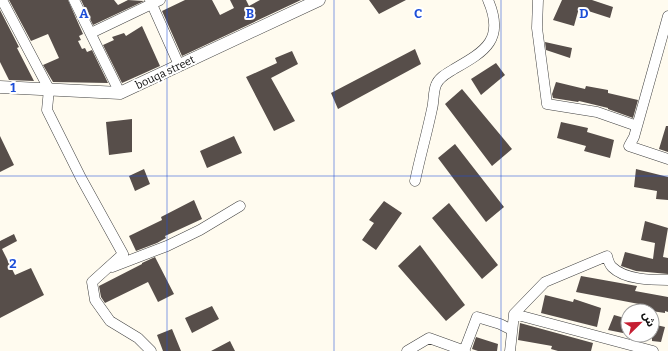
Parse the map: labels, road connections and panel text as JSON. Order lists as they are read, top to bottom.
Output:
{
  "streets": {
    "street": ["bouqa street"]
  },
  "north": "top right",
  "grid": {
    "columns": [
      "A",
      "B",
      "C",
      "D"
    ],
    "rows": ["1", "2"]
  }
}
